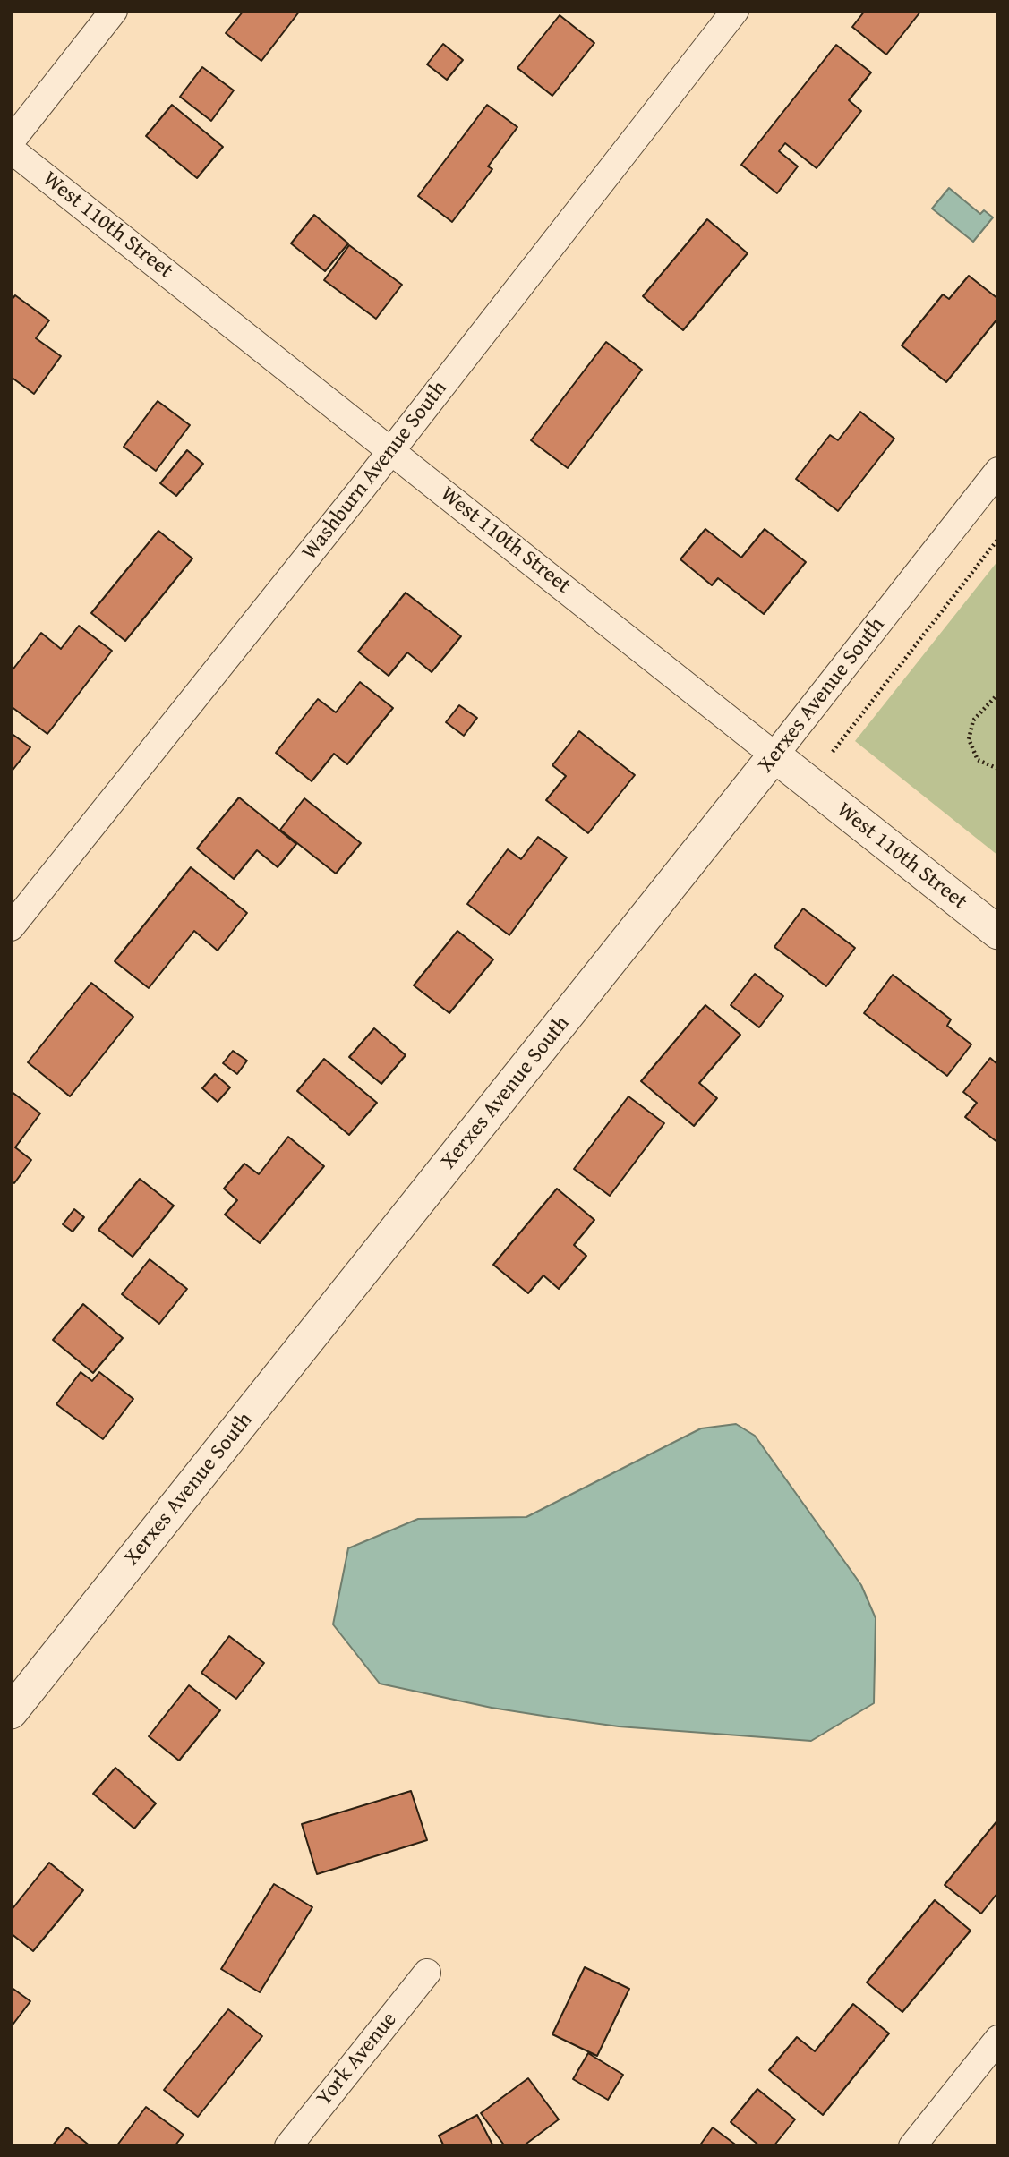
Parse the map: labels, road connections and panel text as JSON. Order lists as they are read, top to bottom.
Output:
{
  "streets": {
    "street": [
      "West 110th Street",
      "Washburn Avenue South",
      "Xerxes Avenue South",
      "York Avenue"
    ]
  },
  "crossings": [
    ["West 110th Street", "Washburn Avenue South"],
    ["West 110th Street", "Xerxes Avenue South"]
  ]
}
